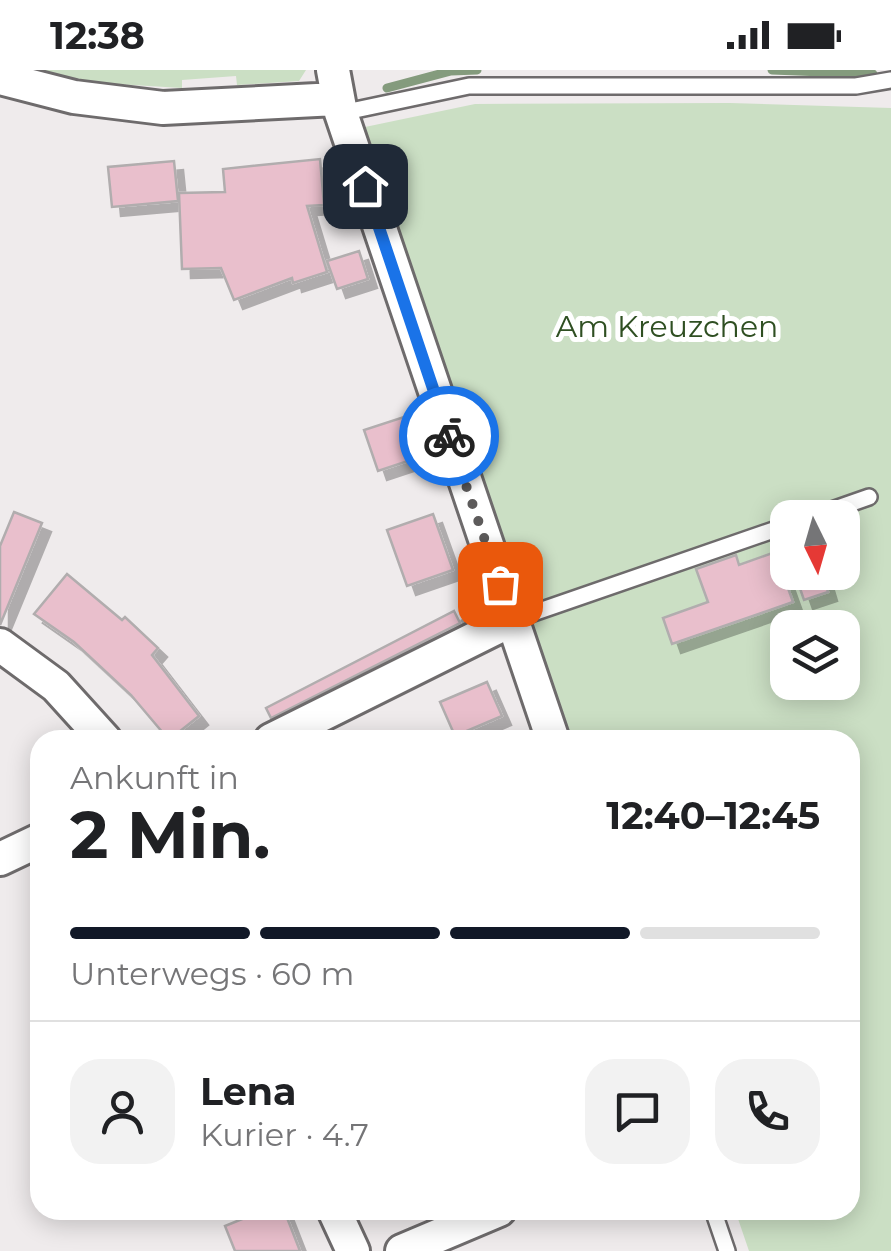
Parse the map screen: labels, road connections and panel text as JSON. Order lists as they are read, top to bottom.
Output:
{
  "parks": ["Am Kreuzchen"],
  "north": "bottom",
  "page": {
    "status": "12:38",
    "heading": ["2 Min.", "Ankunft in", "12:40–12:45"],
    "panel": ["Lena", "Kurier · 4.7"],
    "bar": "Unterwegs · 60 m"
  }
}
